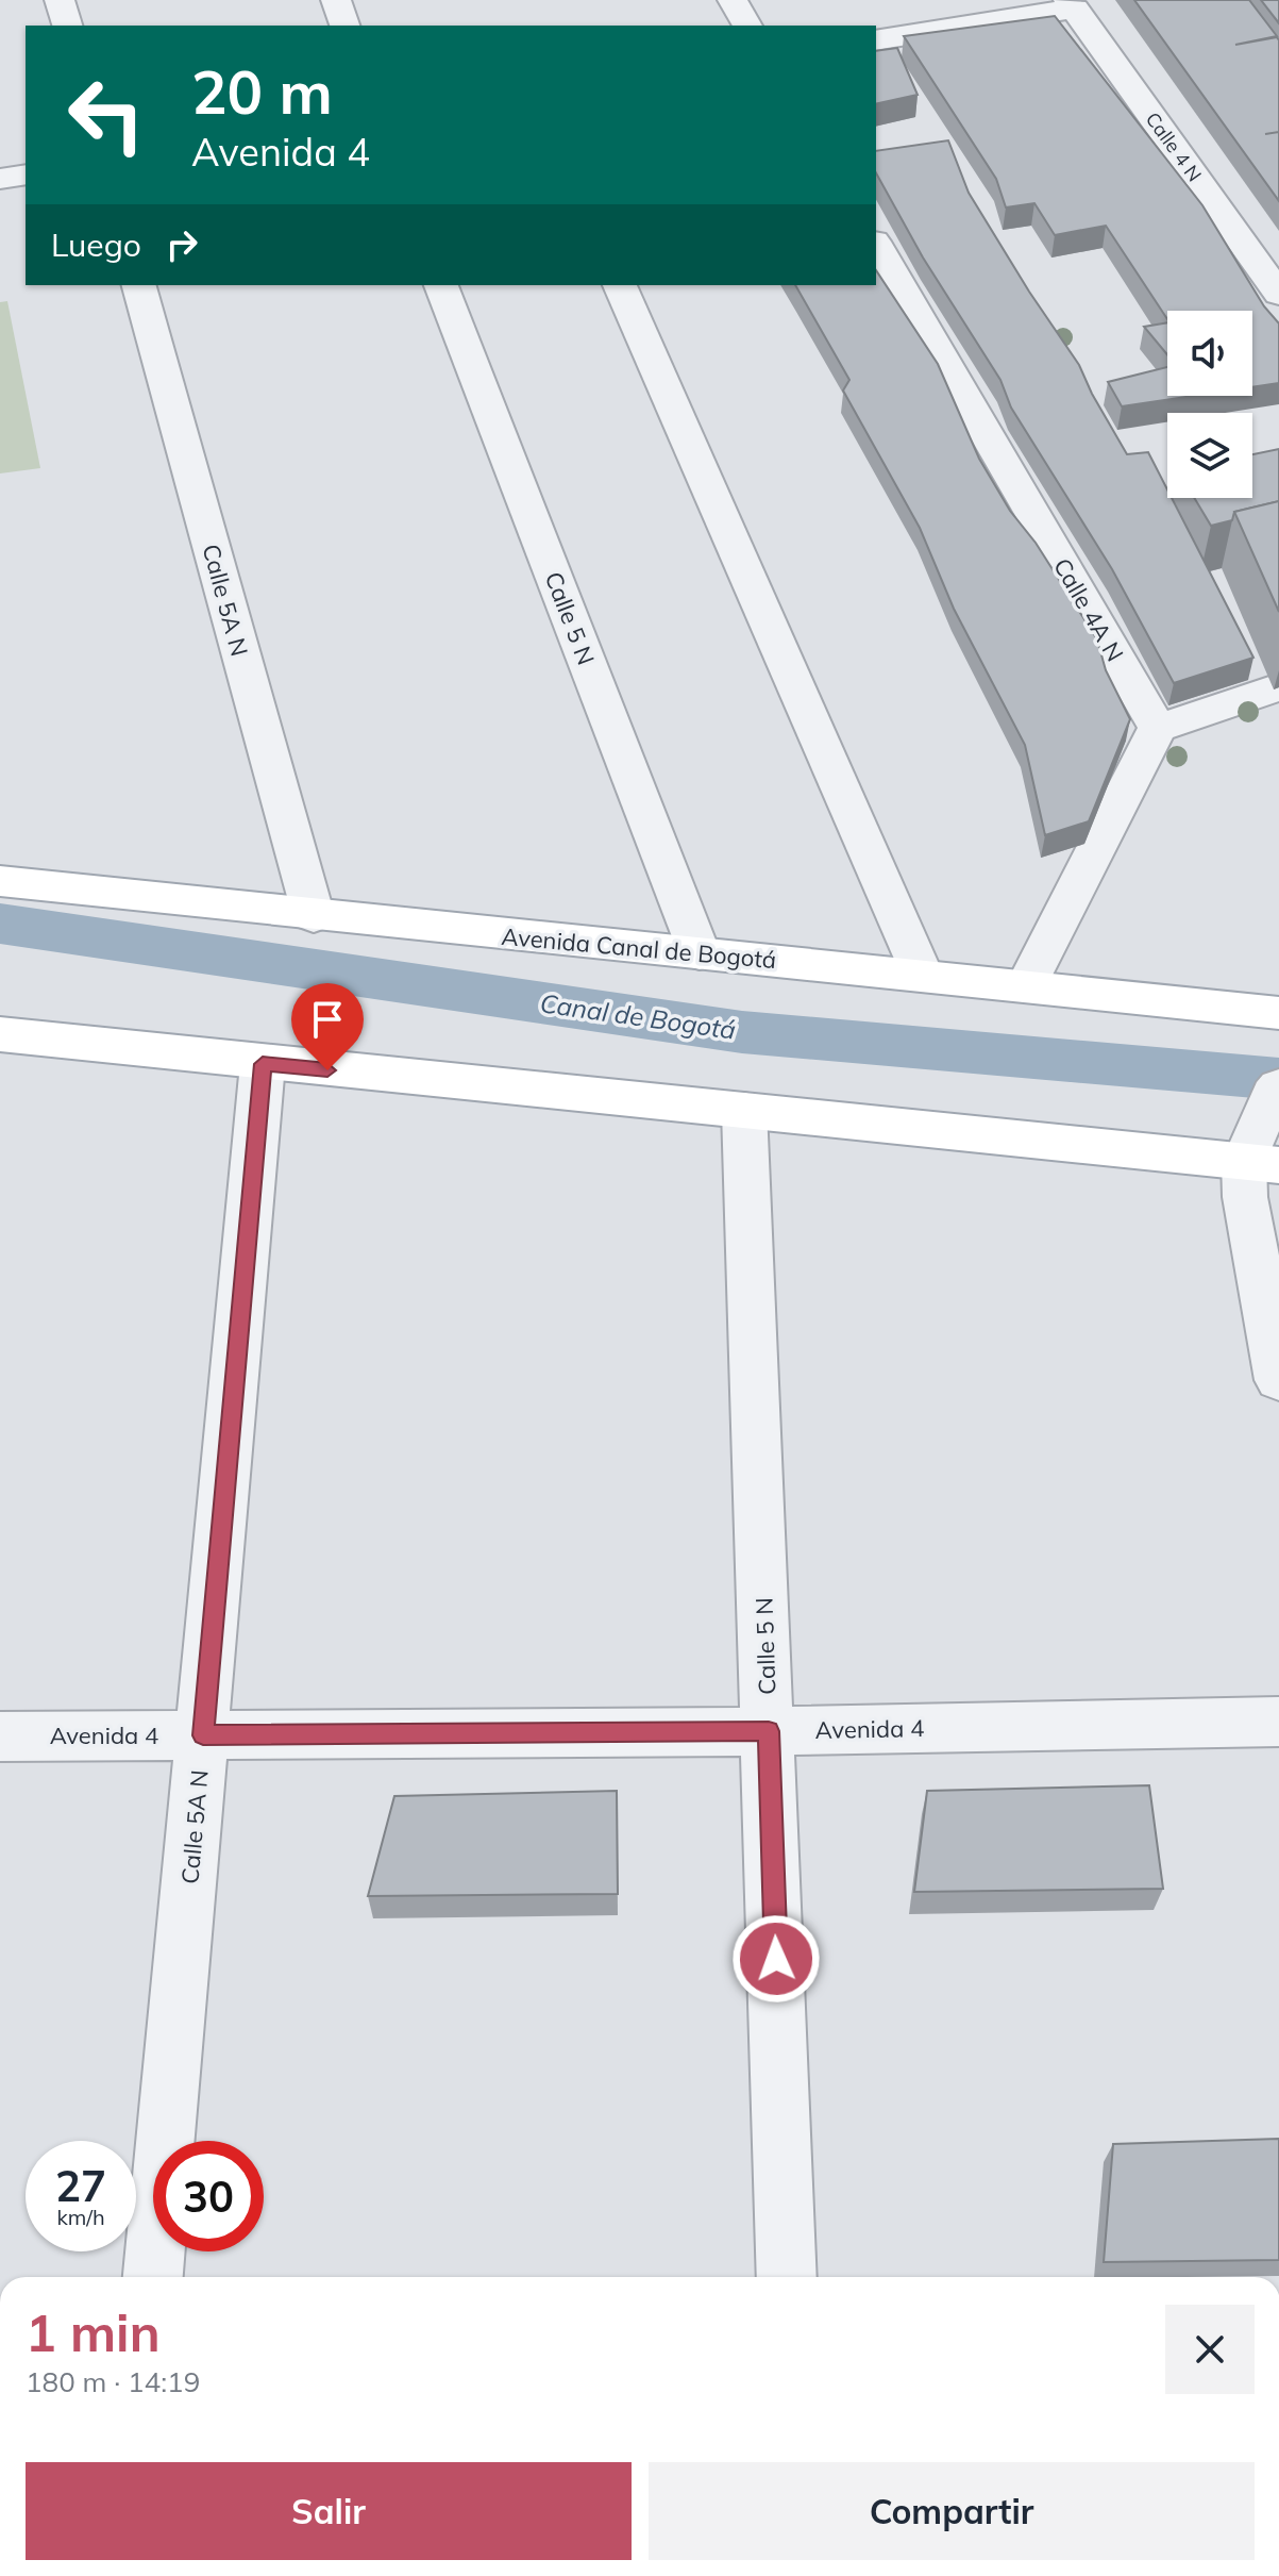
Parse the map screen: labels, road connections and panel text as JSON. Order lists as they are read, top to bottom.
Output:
{
  "streets": {
    "main road": ["Avenida Canal de Bogotá"],
    "street": [
      "Calle 4 N",
      "Calle 5A N",
      "Calle 4A N",
      "Calle 5 N",
      "Avenida 4"
    ]
  },
  "crossings": [
    ["Calle 5A N", "Avenida Canal de Bogotá"],
    ["Calle 5A N", "Avenida 4"],
    ["Calle 5 N", "Avenida Canal de Bogotá"],
    ["Calle 5 N", "Avenida 4"]
  ],
  "water": ["Canal de Bogotá"],
  "page": {
    "turn": ["20 m", "Avenida 4"],
    "then": "Luego",
    "speed": "27 km/h",
    "limit": "30",
    "heading": ["1 min", "180 m · 14:19"],
    "buttons": ["Salir", "Compartir"]
  }
}
